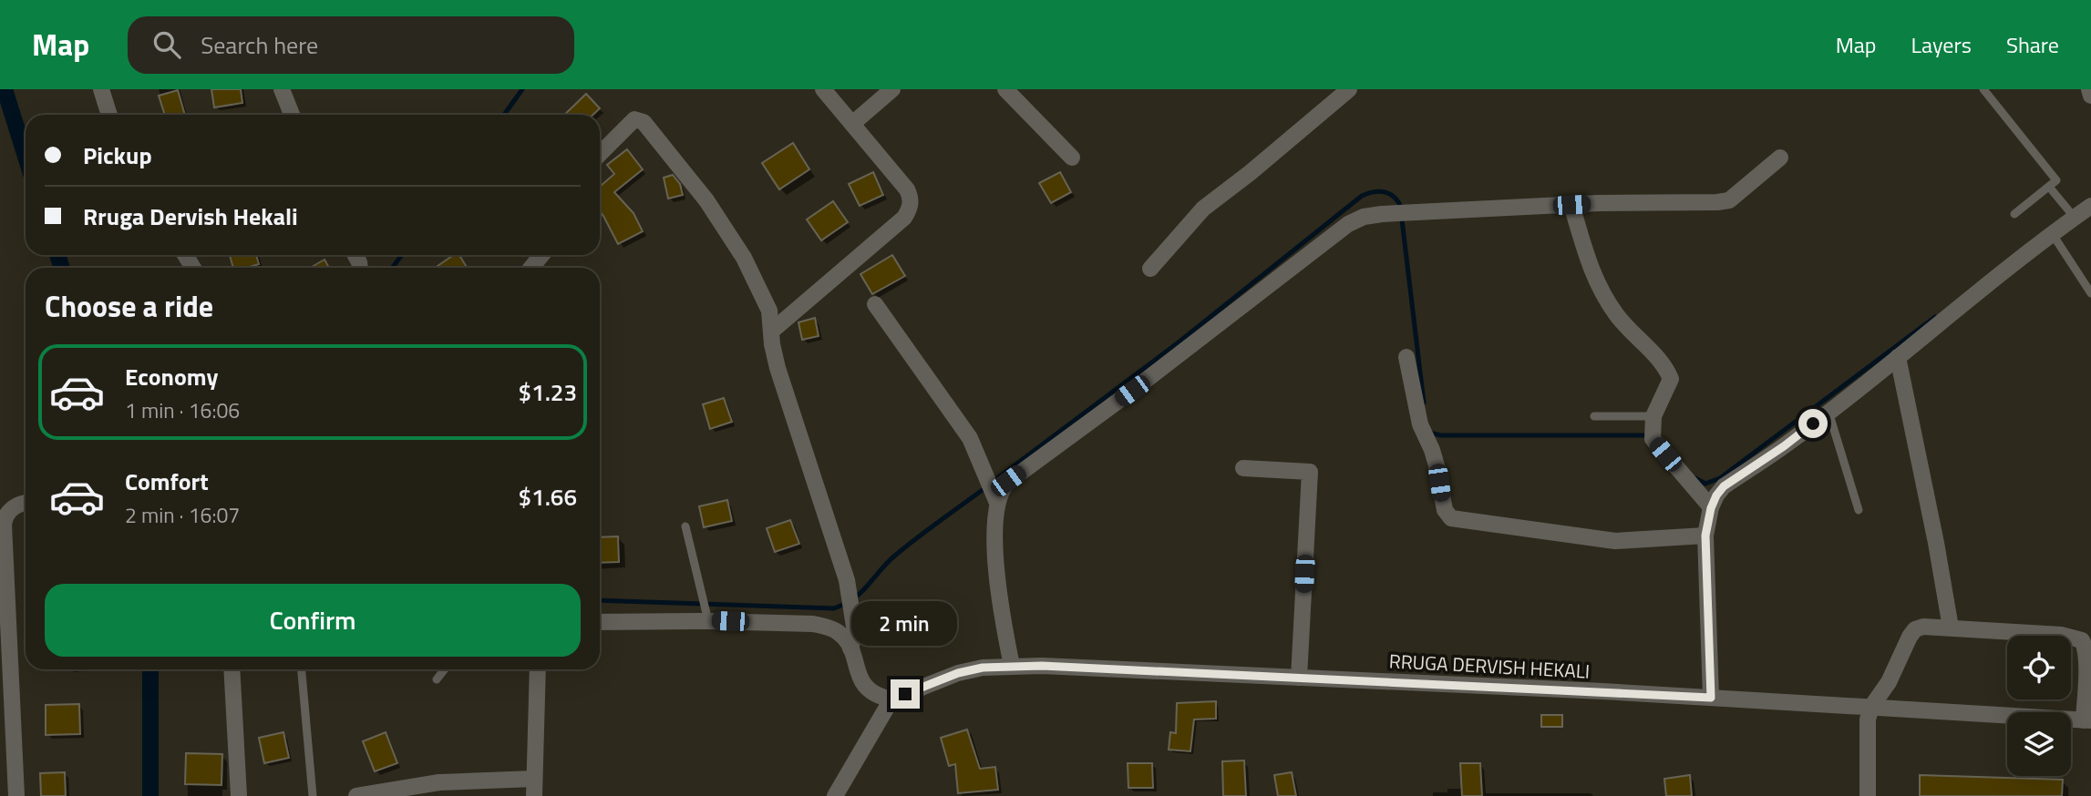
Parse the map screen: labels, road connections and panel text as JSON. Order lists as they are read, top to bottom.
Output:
{
  "streets": {
    "street": ["RRUGA DERVISH HEKALI"]
  },
  "page": {
    "header": "Map",
    "search": "Search here",
    "nav": ["Map", "Layers", "Share"],
    "banner": ["Pickup", "Rruga Dervish Hekali"],
    "heading": "Choose a ride",
    "list": [
      {
        "name": "Economy",
        "note": "1 min · 16:06",
        "value": "$1.23"
      },
      {
        "name": "Comfort",
        "note": "2 min · 16:07",
        "value": "$1.66"
      }
    ],
    "buttons": "Confirm",
    "bubble": "2 min"
  }
}
